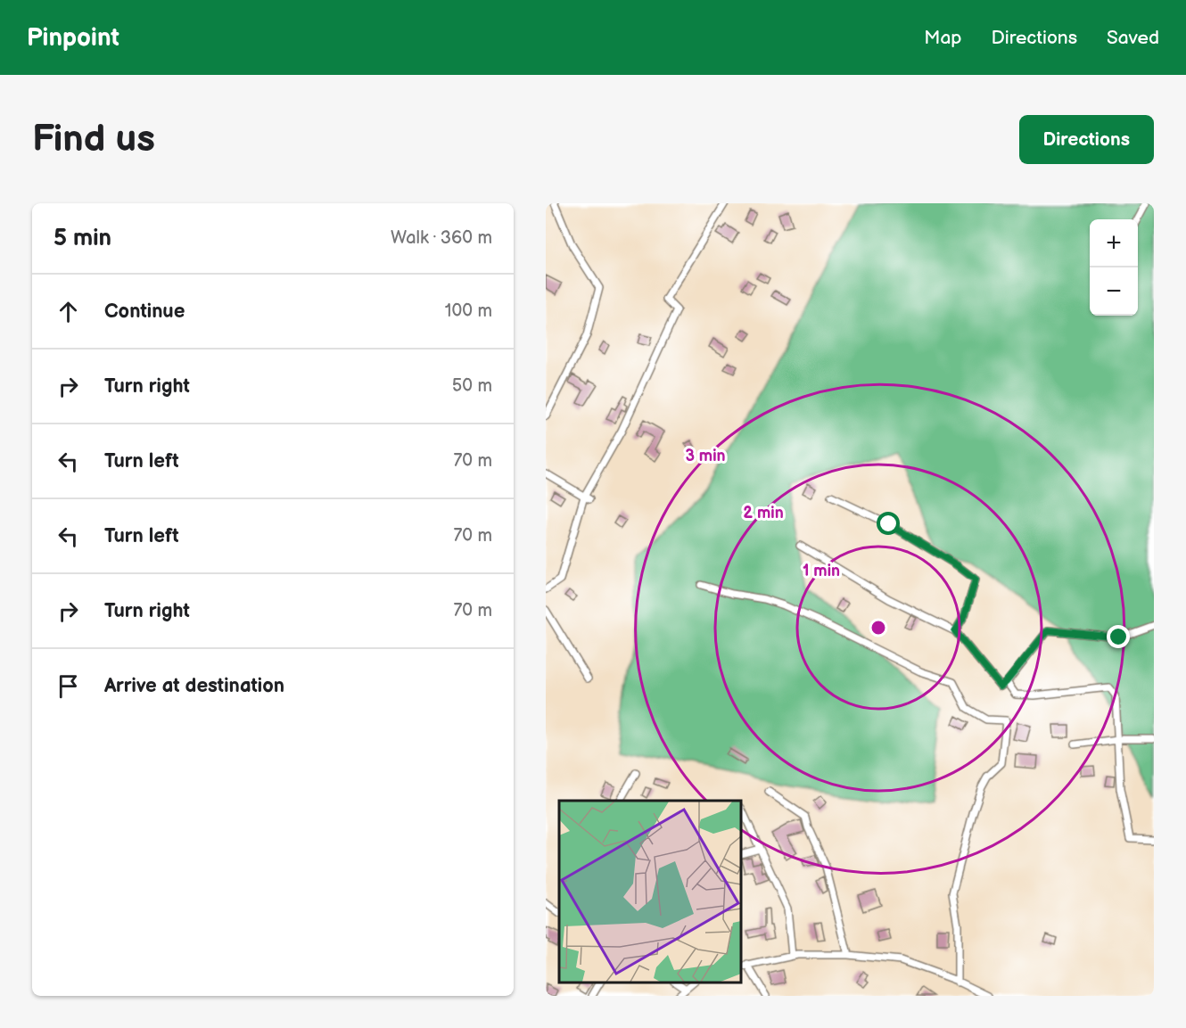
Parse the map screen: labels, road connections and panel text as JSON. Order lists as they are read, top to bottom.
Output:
{
  "page": {
    "header": "Pinpoint",
    "nav": ["Map", "Directions", "Saved"],
    "buttons": "Directions",
    "title": "Find us",
    "heading": ["5 min", "Walk · 360 m"],
    "map_buttons": ["+", "−"],
    "list": [
      ["Continue", "100 m"],
      ["Turn right", "50 m"],
      ["Turn left", "70 m"],
      ["Turn left", "70 m"],
      ["Turn right", "70 m"],
      "Arrive at destination"
    ]
  },
  "rings": ["3 min", "2 min", "1 min"]
}
